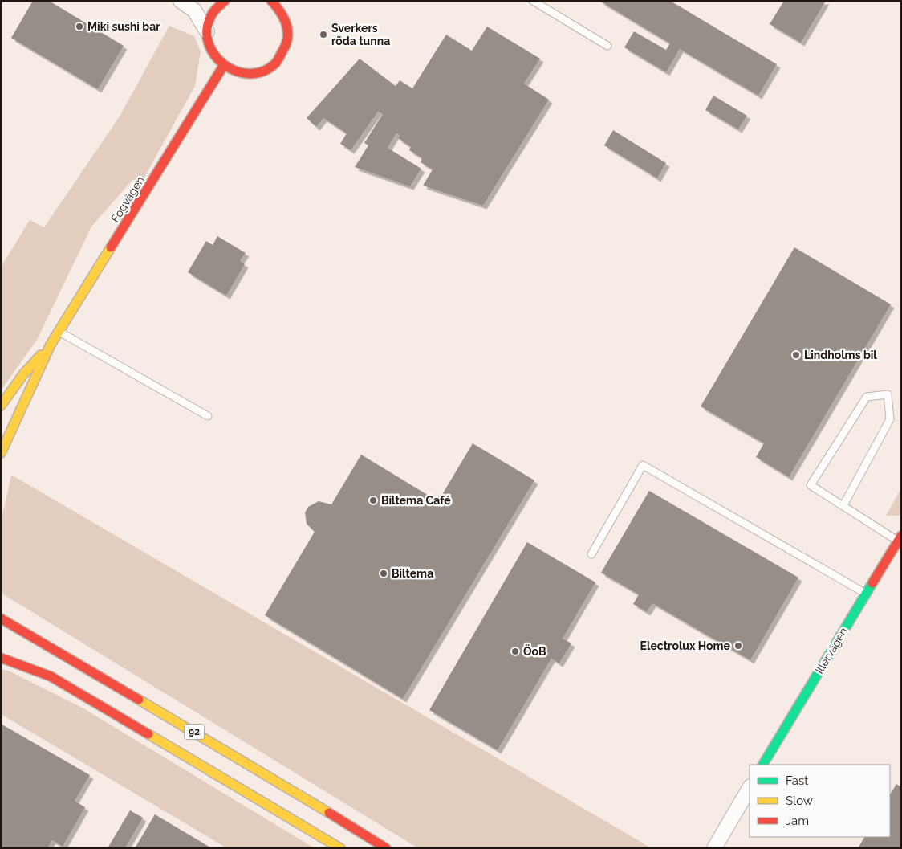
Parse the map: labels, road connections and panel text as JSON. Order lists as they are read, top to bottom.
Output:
{
  "streets": {
    "main road": ["Fogvägen", "Illervägen", "92"]
  },
  "places": [
    "Miki sushi bar",
    "Sverkers röda tunna",
    "Lindholms bil",
    "Biltema Café",
    "Biltema",
    "Electrolux Home",
    "ÖoB"
  ],
  "legend": ["Fast", "Slow", "Jam"]
}
